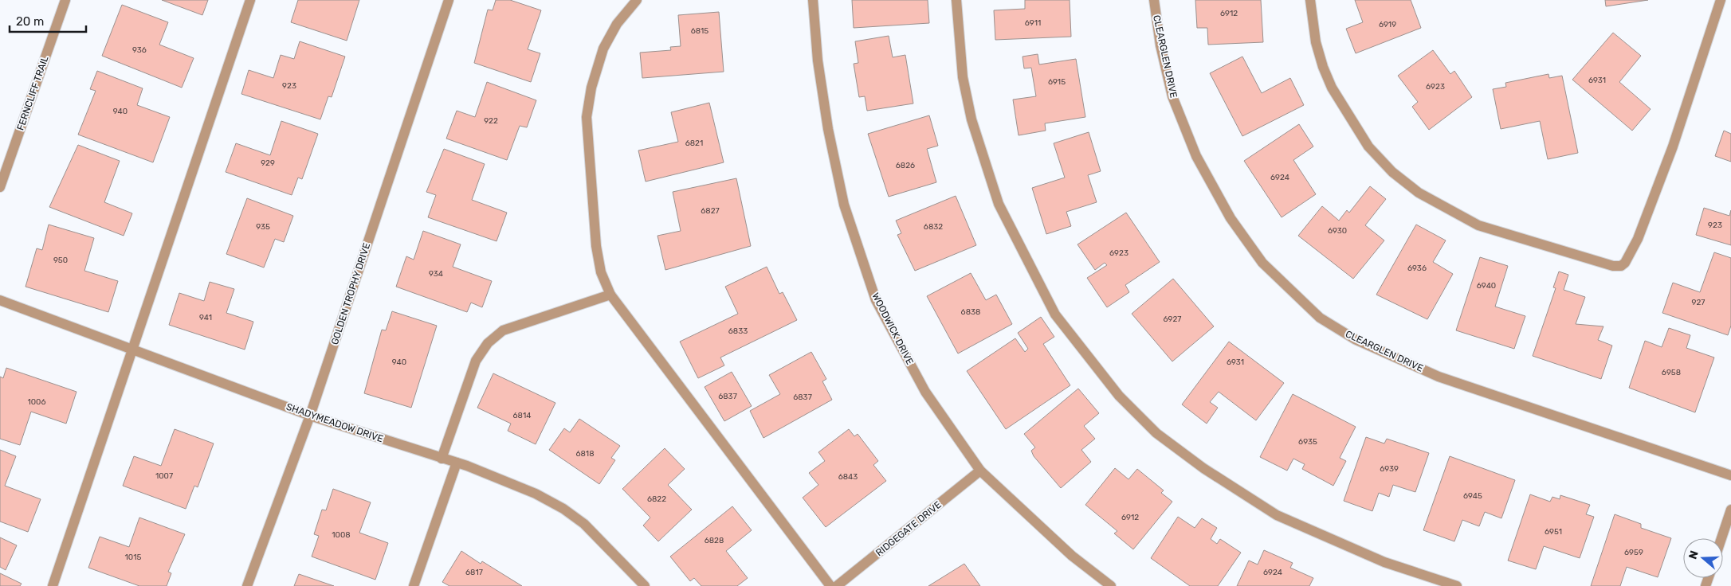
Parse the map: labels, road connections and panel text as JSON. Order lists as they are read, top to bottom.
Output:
{
  "streets": {
    "street": [
      "CLEARGLEN DRIVE",
      "FERNCLIFF TRAIL",
      "GOLDEN TROPHY DRIVE",
      "WOODWICK DRIVE",
      "SHADYMEADOW DRIVE",
      "RIDGEGATE DRIVE"
    ]
  },
  "crossings": [
    ["GOLDEN TROPHY DRIVE", "SHADYMEADOW DRIVE"],
    ["WOODWICK DRIVE", "RIDGEGATE DRIVE"]
  ],
  "house_numbers": [
    "6912",
    "6911",
    "6919",
    "6815",
    "936",
    "6931",
    "6915",
    "923",
    "6923",
    "940",
    "922",
    "6821",
    "929",
    "6826",
    "6924",
    "6827",
    "923",
    "935",
    "6832",
    "6930",
    "6923",
    "950",
    "6936",
    "934",
    "6940",
    "927",
    "6838",
    "941",
    "6927",
    "6833",
    "940",
    "6931",
    "6958",
    "6837",
    "6837",
    "1006",
    "6814",
    "6935",
    "6818",
    "6939",
    "1007",
    "6843",
    "6945",
    "6822",
    "6912",
    "6951",
    "1008",
    "6828",
    "6959",
    "1015",
    "6817",
    "6924"
  ],
  "scale_bar": "20 m",
  "north": "left"
}
